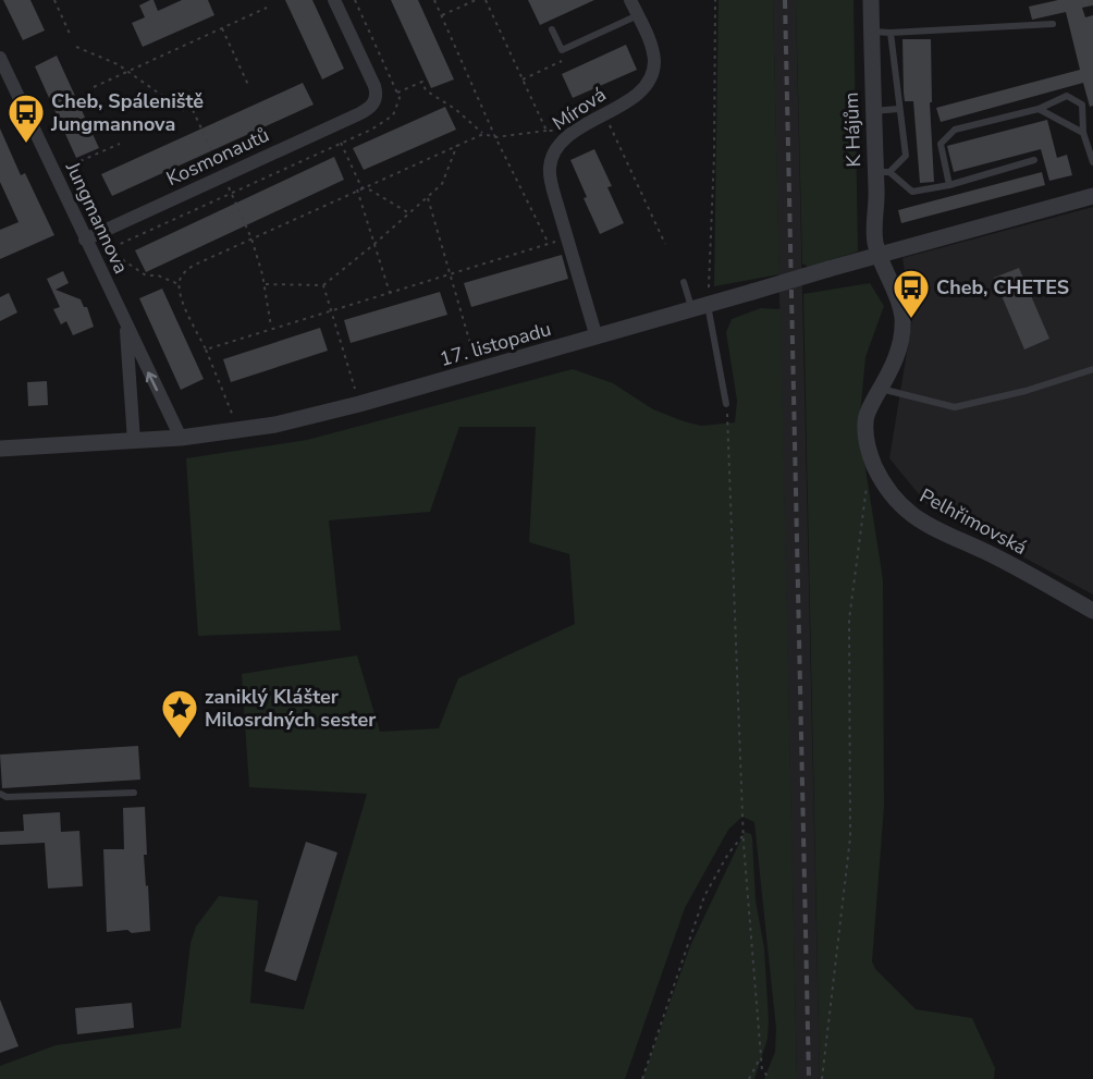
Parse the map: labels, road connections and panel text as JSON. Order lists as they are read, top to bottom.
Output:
{
  "streets": {
    "street": [
      "Mírová",
      "K Hájům",
      "Kosmonautů",
      "Jungmannova",
      "17. listopadu",
      "Pelhřimovská"
    ]
  },
  "crossings": [
    ["Mírová", "17. listopadu"],
    ["K Hájům", "17. listopadu"],
    ["K Hájům", "Pelhřimovská"],
    ["Kosmonautů", "Jungmannova"],
    ["Jungmannova", "17. listopadu"],
    ["17. listopadu", "Pelhřimovská"]
  ],
  "places": {
    "bus stop": ["Cheb, Spáleniště Jungmannova", "Cheb, CHETES"],
    "place": ["zaniklý Klášter Milosrdných sester"]
  }
}
